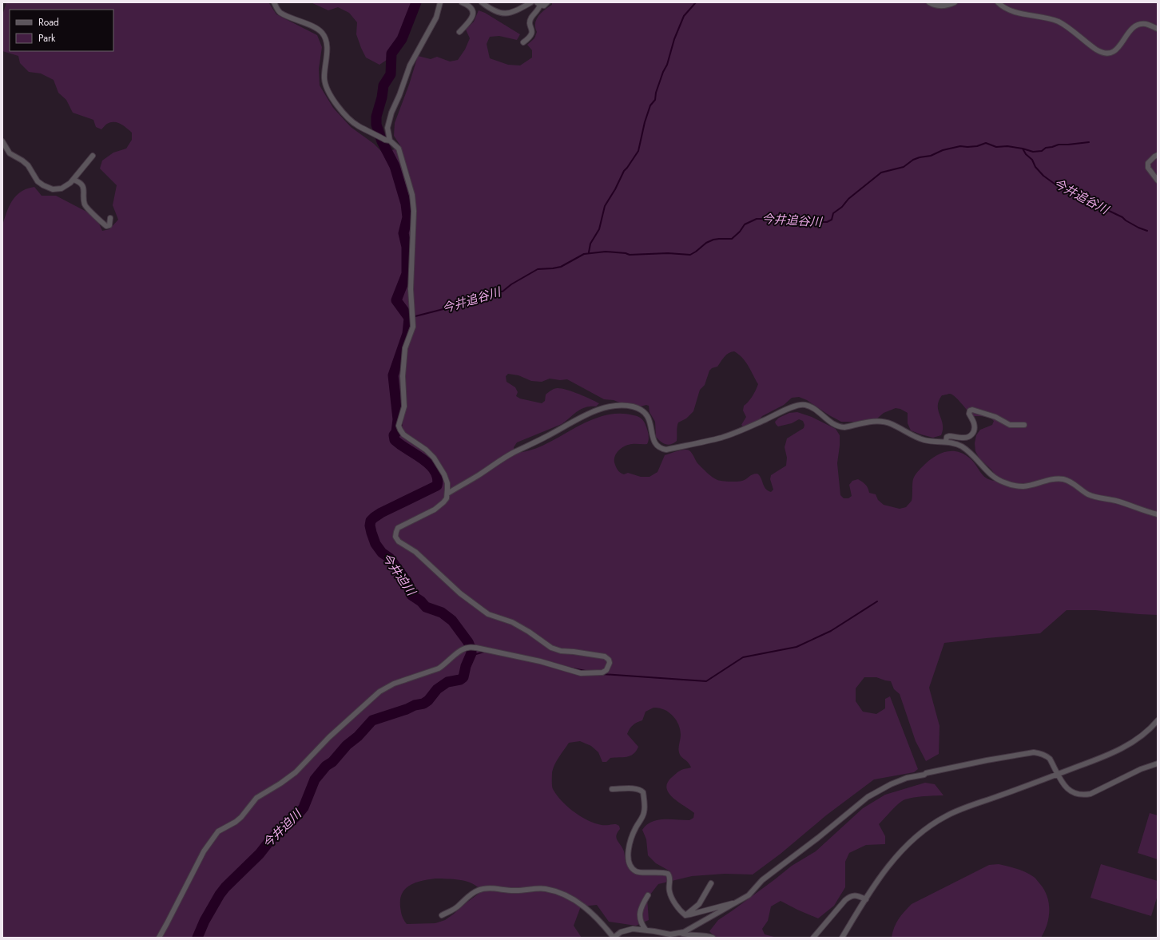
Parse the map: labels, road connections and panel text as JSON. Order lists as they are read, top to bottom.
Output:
{
  "water": ["今井追谷川", "今井迫川"],
  "legend": ["Road", "Park"]
}
